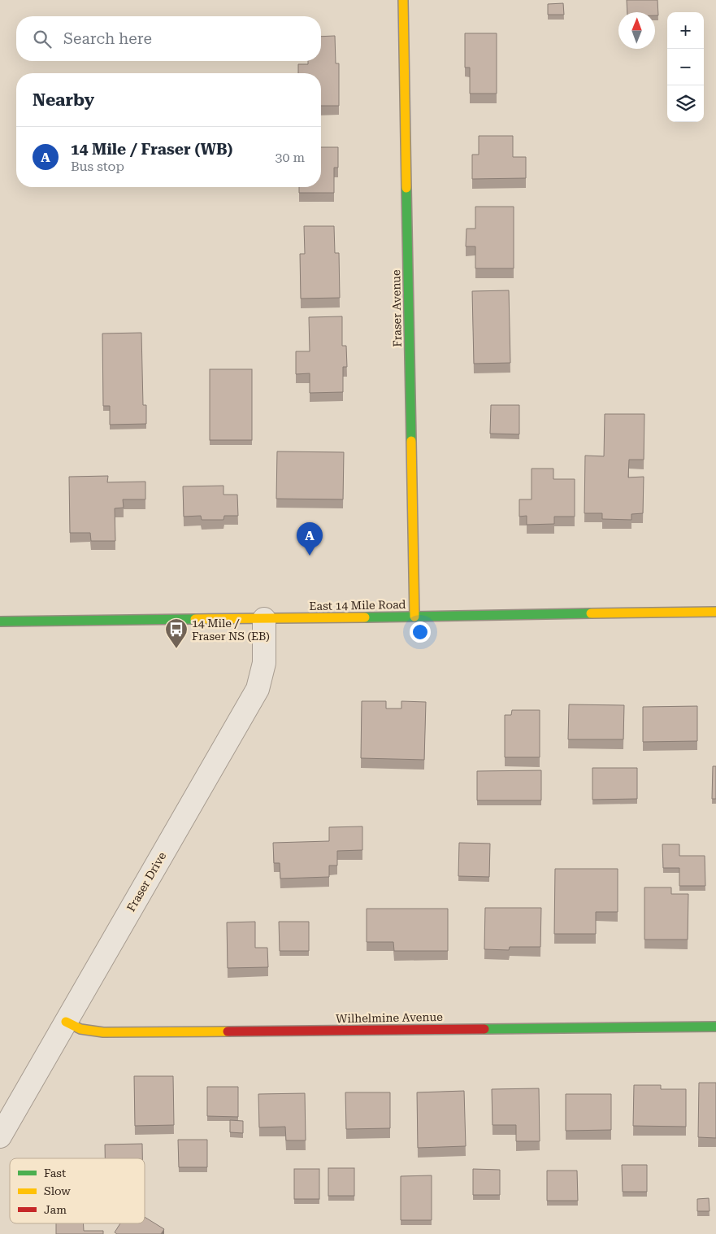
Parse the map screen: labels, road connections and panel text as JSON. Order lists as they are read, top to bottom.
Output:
{
  "streets": {
    "street": [
      "Fraser Avenue",
      "East 14 Mile Road",
      "Fraser Drive",
      "Wilhelmine Avenue"
    ]
  },
  "crossings": [
    ["Fraser Avenue", "East 14 Mile Road"],
    ["East 14 Mile Road", "Fraser Drive"],
    ["Fraser Drive", "Wilhelmine Avenue"]
  ],
  "places": {
    "bus stop": ["14 Mile / Fraser NS (EB)"]
  },
  "legend": ["Fast", "Slow", "Jam"],
  "north": "top",
  "page": {
    "map_buttons": ["+", "−"],
    "search": "Search here",
    "heading": "Nearby",
    "list": [
      {
        "mark": "A",
        "name": "14 Mile / Fraser (WB)",
        "note": "Bus stop",
        "value": "30 m"
      }
    ],
    "pins": "A"
  }
}
